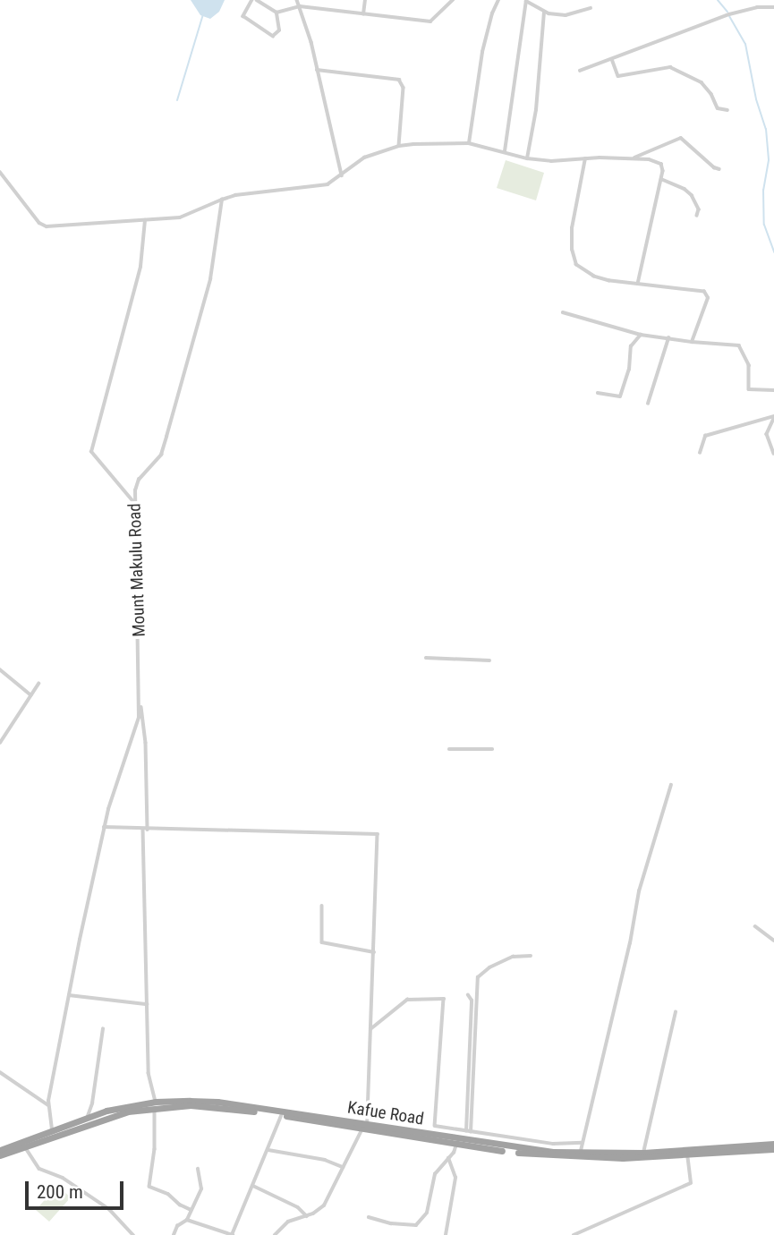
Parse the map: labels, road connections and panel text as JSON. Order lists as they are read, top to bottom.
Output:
{
  "streets": {
    "highway": ["Kafue Road"],
    "street": ["Mount Makulu Road"]
  },
  "crossings": [
    ["Mount Makulu Road", "Kafue Road"]
  ],
  "scale_bar": "200 m"
}
